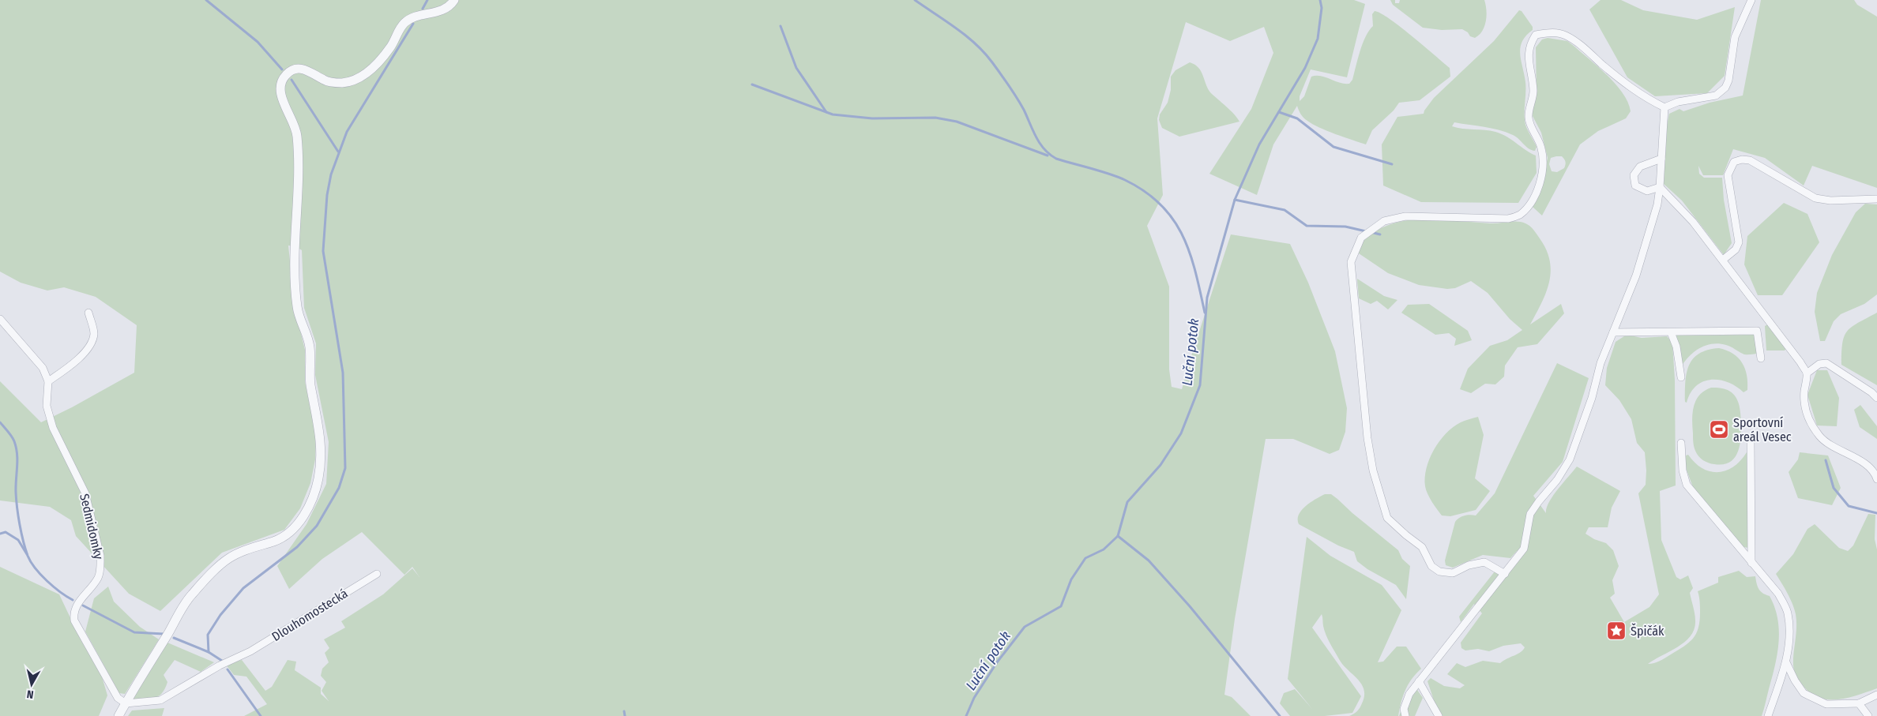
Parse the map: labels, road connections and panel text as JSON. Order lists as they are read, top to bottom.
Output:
{
  "streets": {
    "street": ["Sedmidomky", "Dlouhomostecká"]
  },
  "crossings": [
    ["Sedmidomky", "Dlouhomostecká"]
  ],
  "water": ["Luční potok"],
  "places": {
    "sports": ["Sportovní areál Vesec"],
    "place": ["Špičák"]
  },
  "north": "bottom"
}
